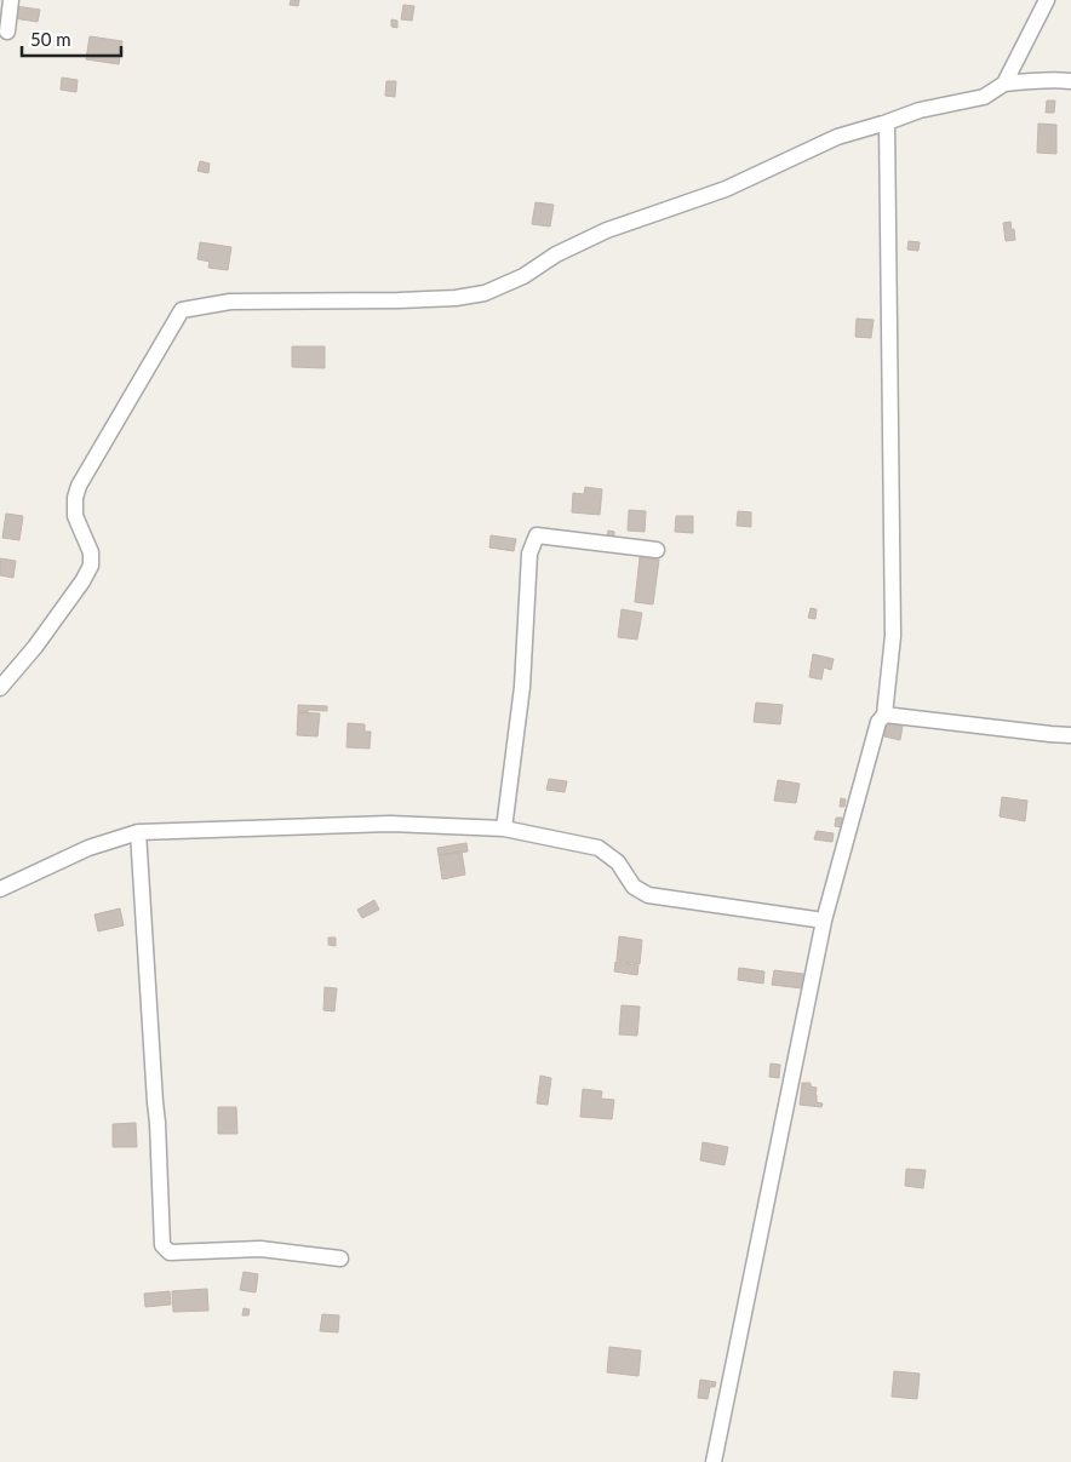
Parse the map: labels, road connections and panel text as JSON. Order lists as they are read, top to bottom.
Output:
{
  "scale_bar": "50 m"
}
